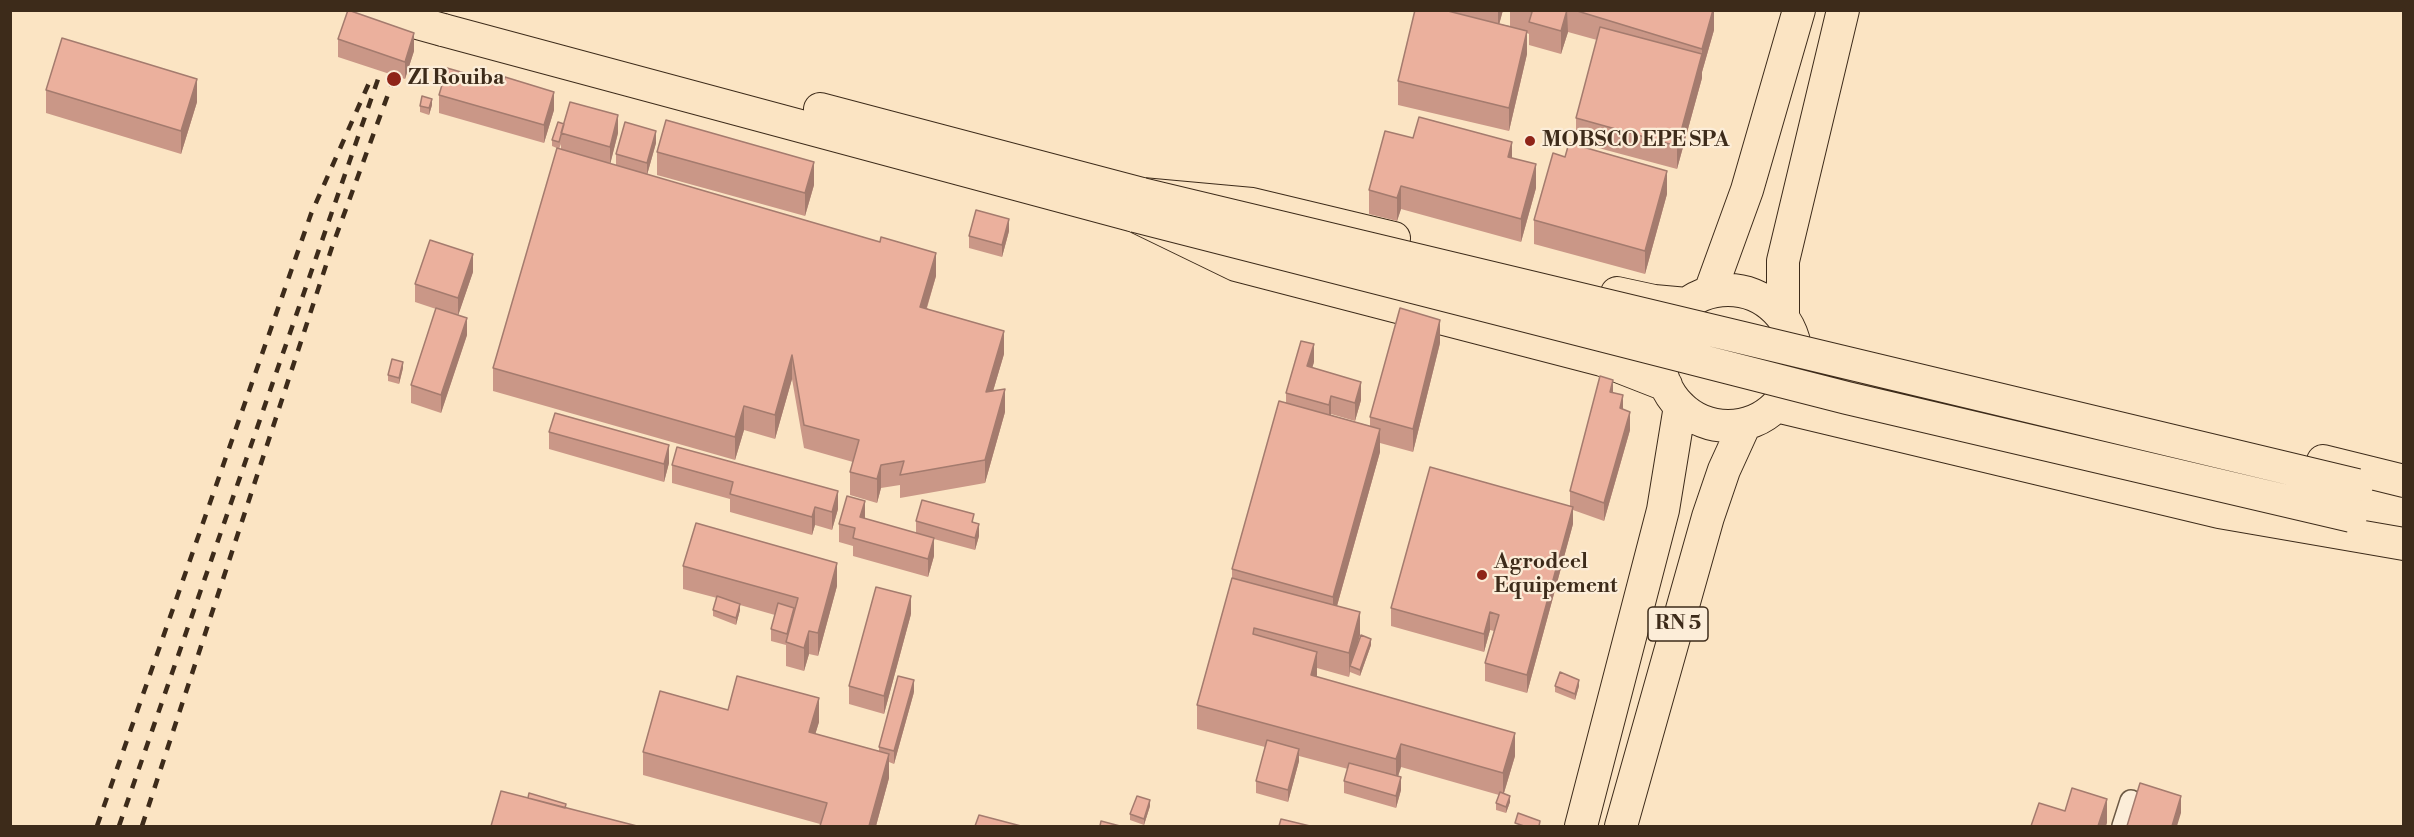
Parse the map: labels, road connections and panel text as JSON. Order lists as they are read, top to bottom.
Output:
{
  "streets": {
    "highway": ["RN 5"]
  },
  "places": ["ZI Rouiba", "MOBSCO EPE SPA", "Agrodeel Equipement"]
}
